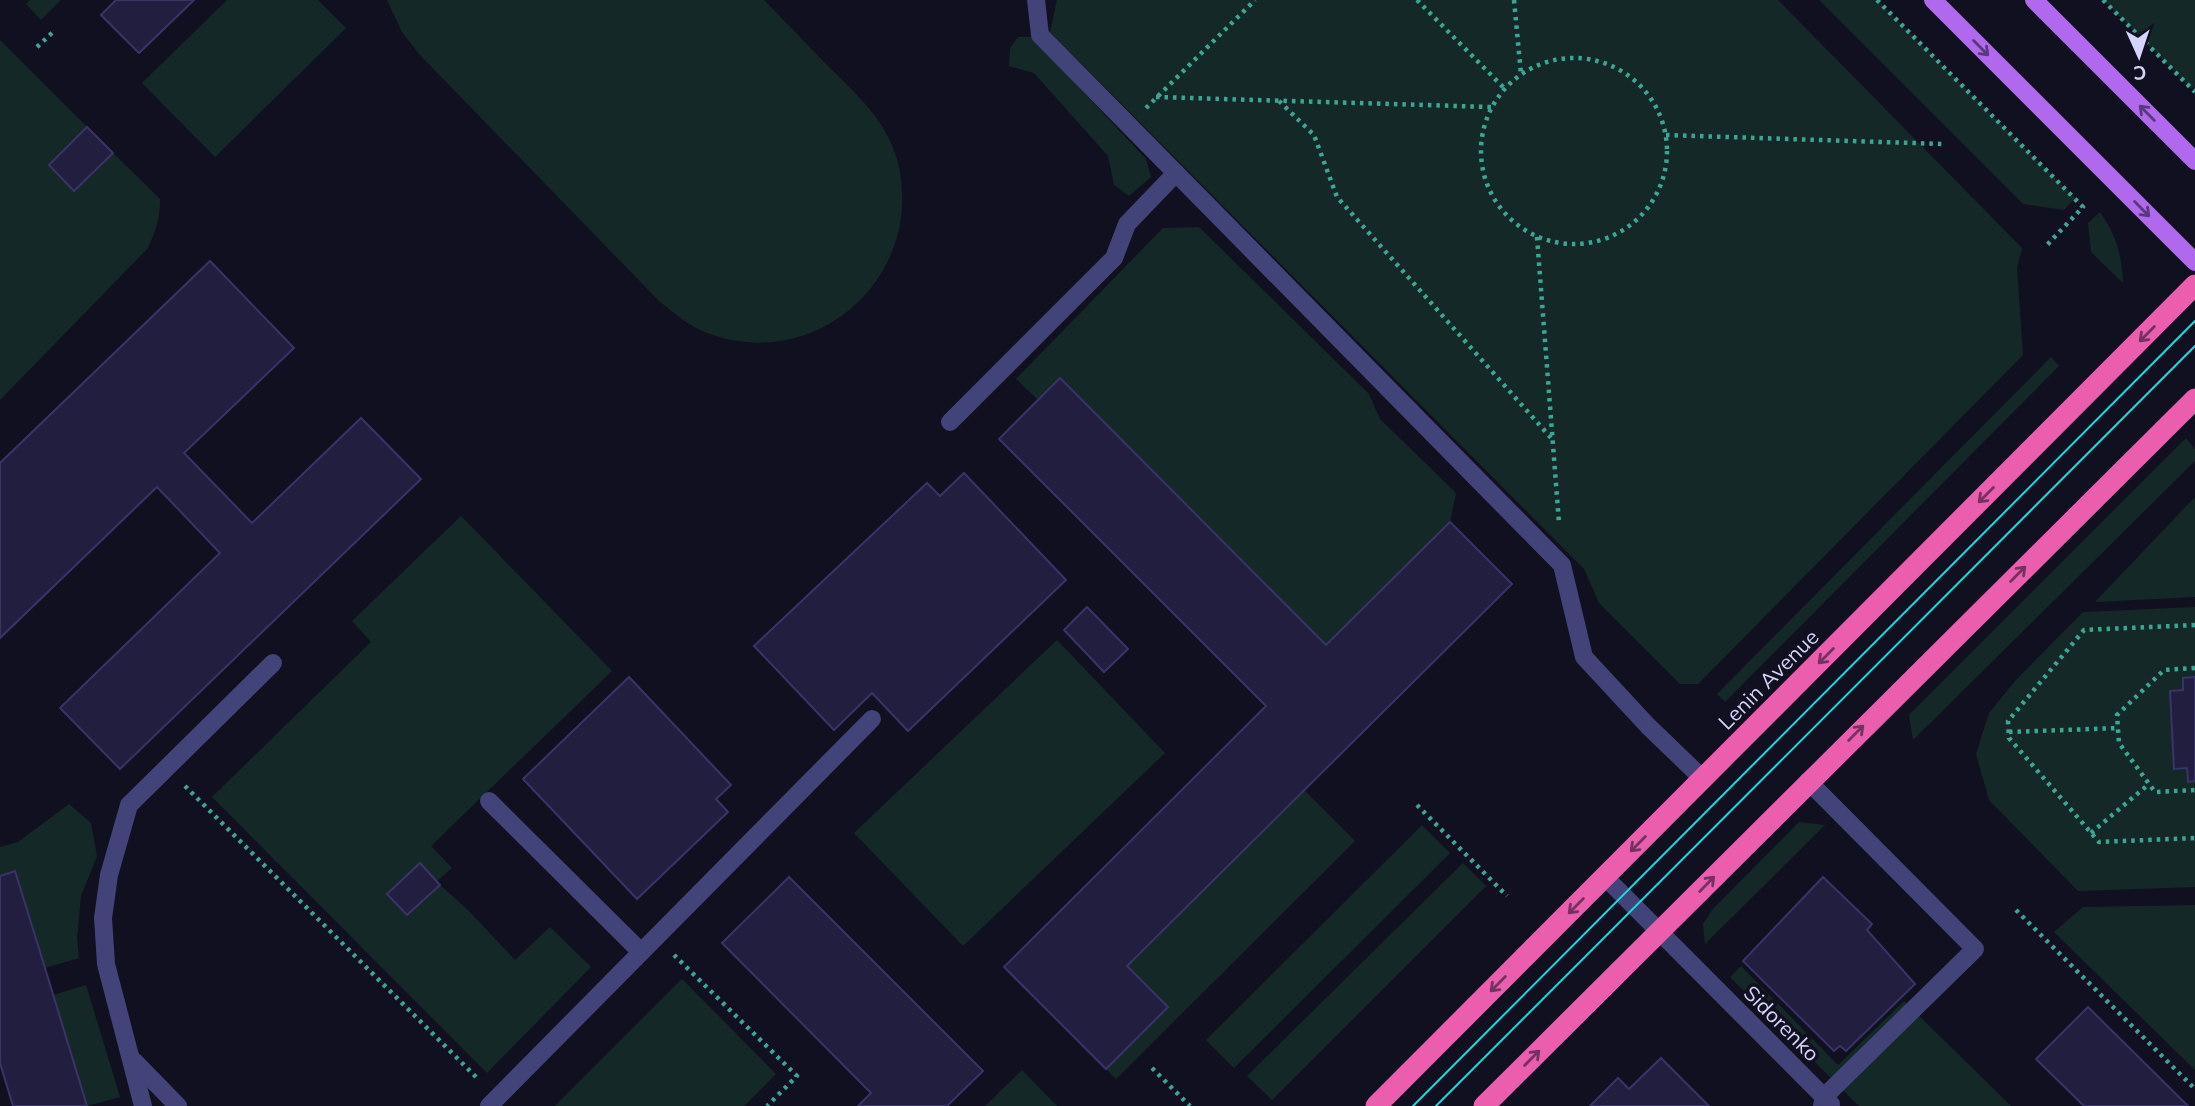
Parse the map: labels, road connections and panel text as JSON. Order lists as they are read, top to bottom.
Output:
{
  "streets": {
    "highway": ["Lenin Avenue"],
    "street": ["Sidorenko"]
  },
  "crossings": [
    ["Lenin Avenue", "Sidorenko"]
  ],
  "north": "bottom"
}
